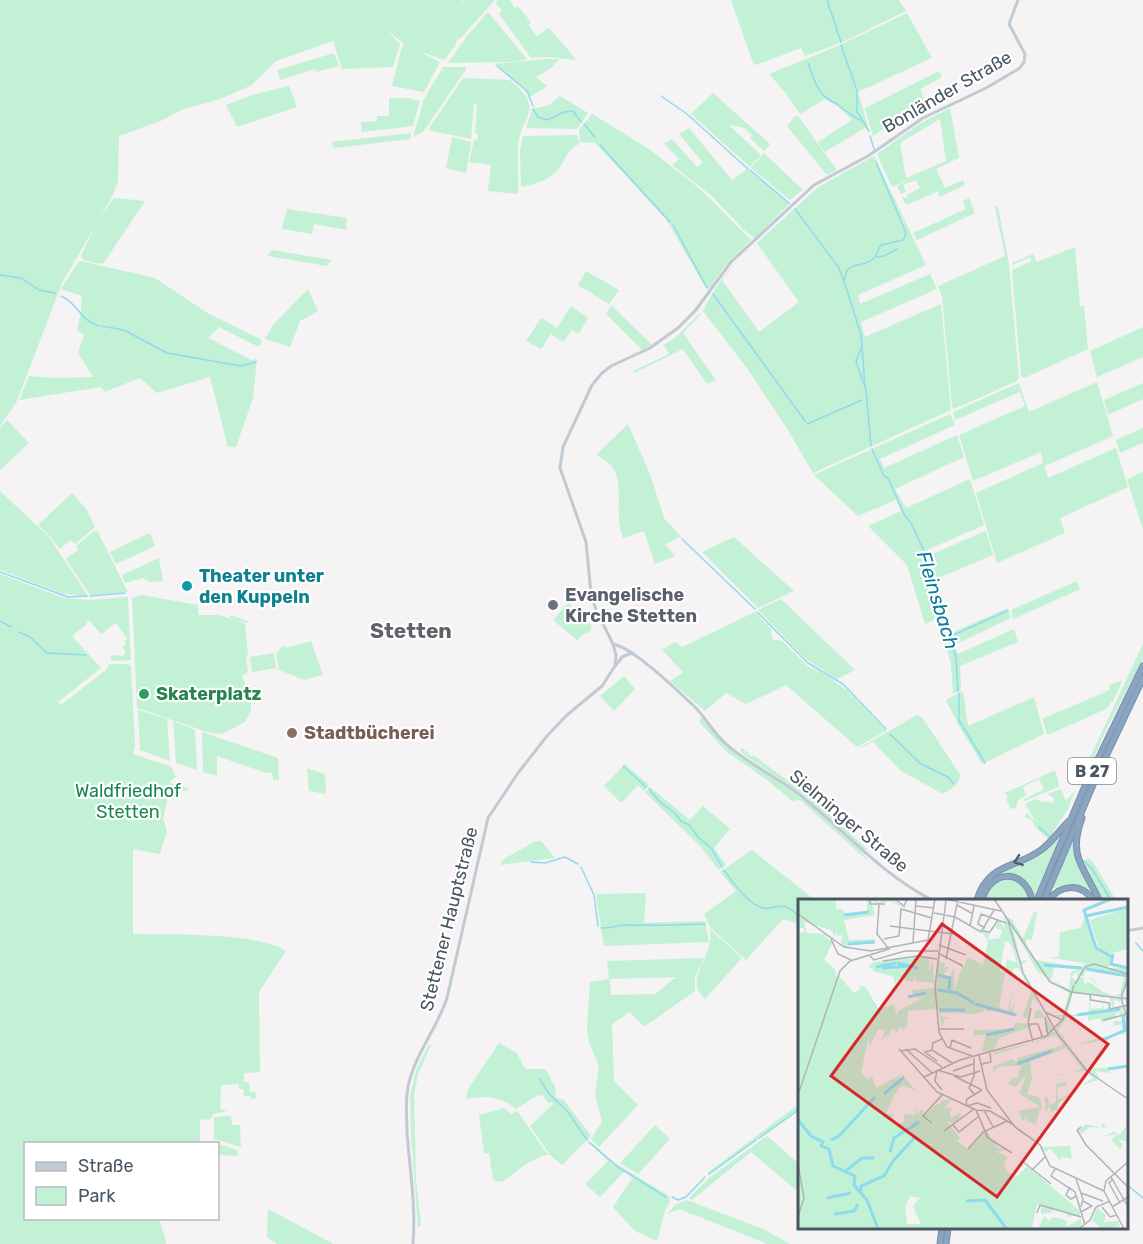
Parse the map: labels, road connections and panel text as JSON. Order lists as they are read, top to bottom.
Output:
{
  "streets": {
    "highway": ["B 27"],
    "street": ["Bonländer Straße", "Sielminger Straße", "Stettener Hauptstraße"]
  },
  "crossings": [
    ["Bonländer Straße", "Sielminger Straße"],
    ["Sielminger Straße", "Stettener Hauptstraße"]
  ],
  "districts": ["Stetten"],
  "water": ["Fleinsbach"],
  "parks": ["Waldfriedhof Stetten"],
  "places": [
    "Theater unter den Kuppeln",
    "Evangelische Kirche Stetten",
    "Skaterplatz",
    "Stadtbücherei"
  ],
  "legend": ["Straße", "Park"]
}
